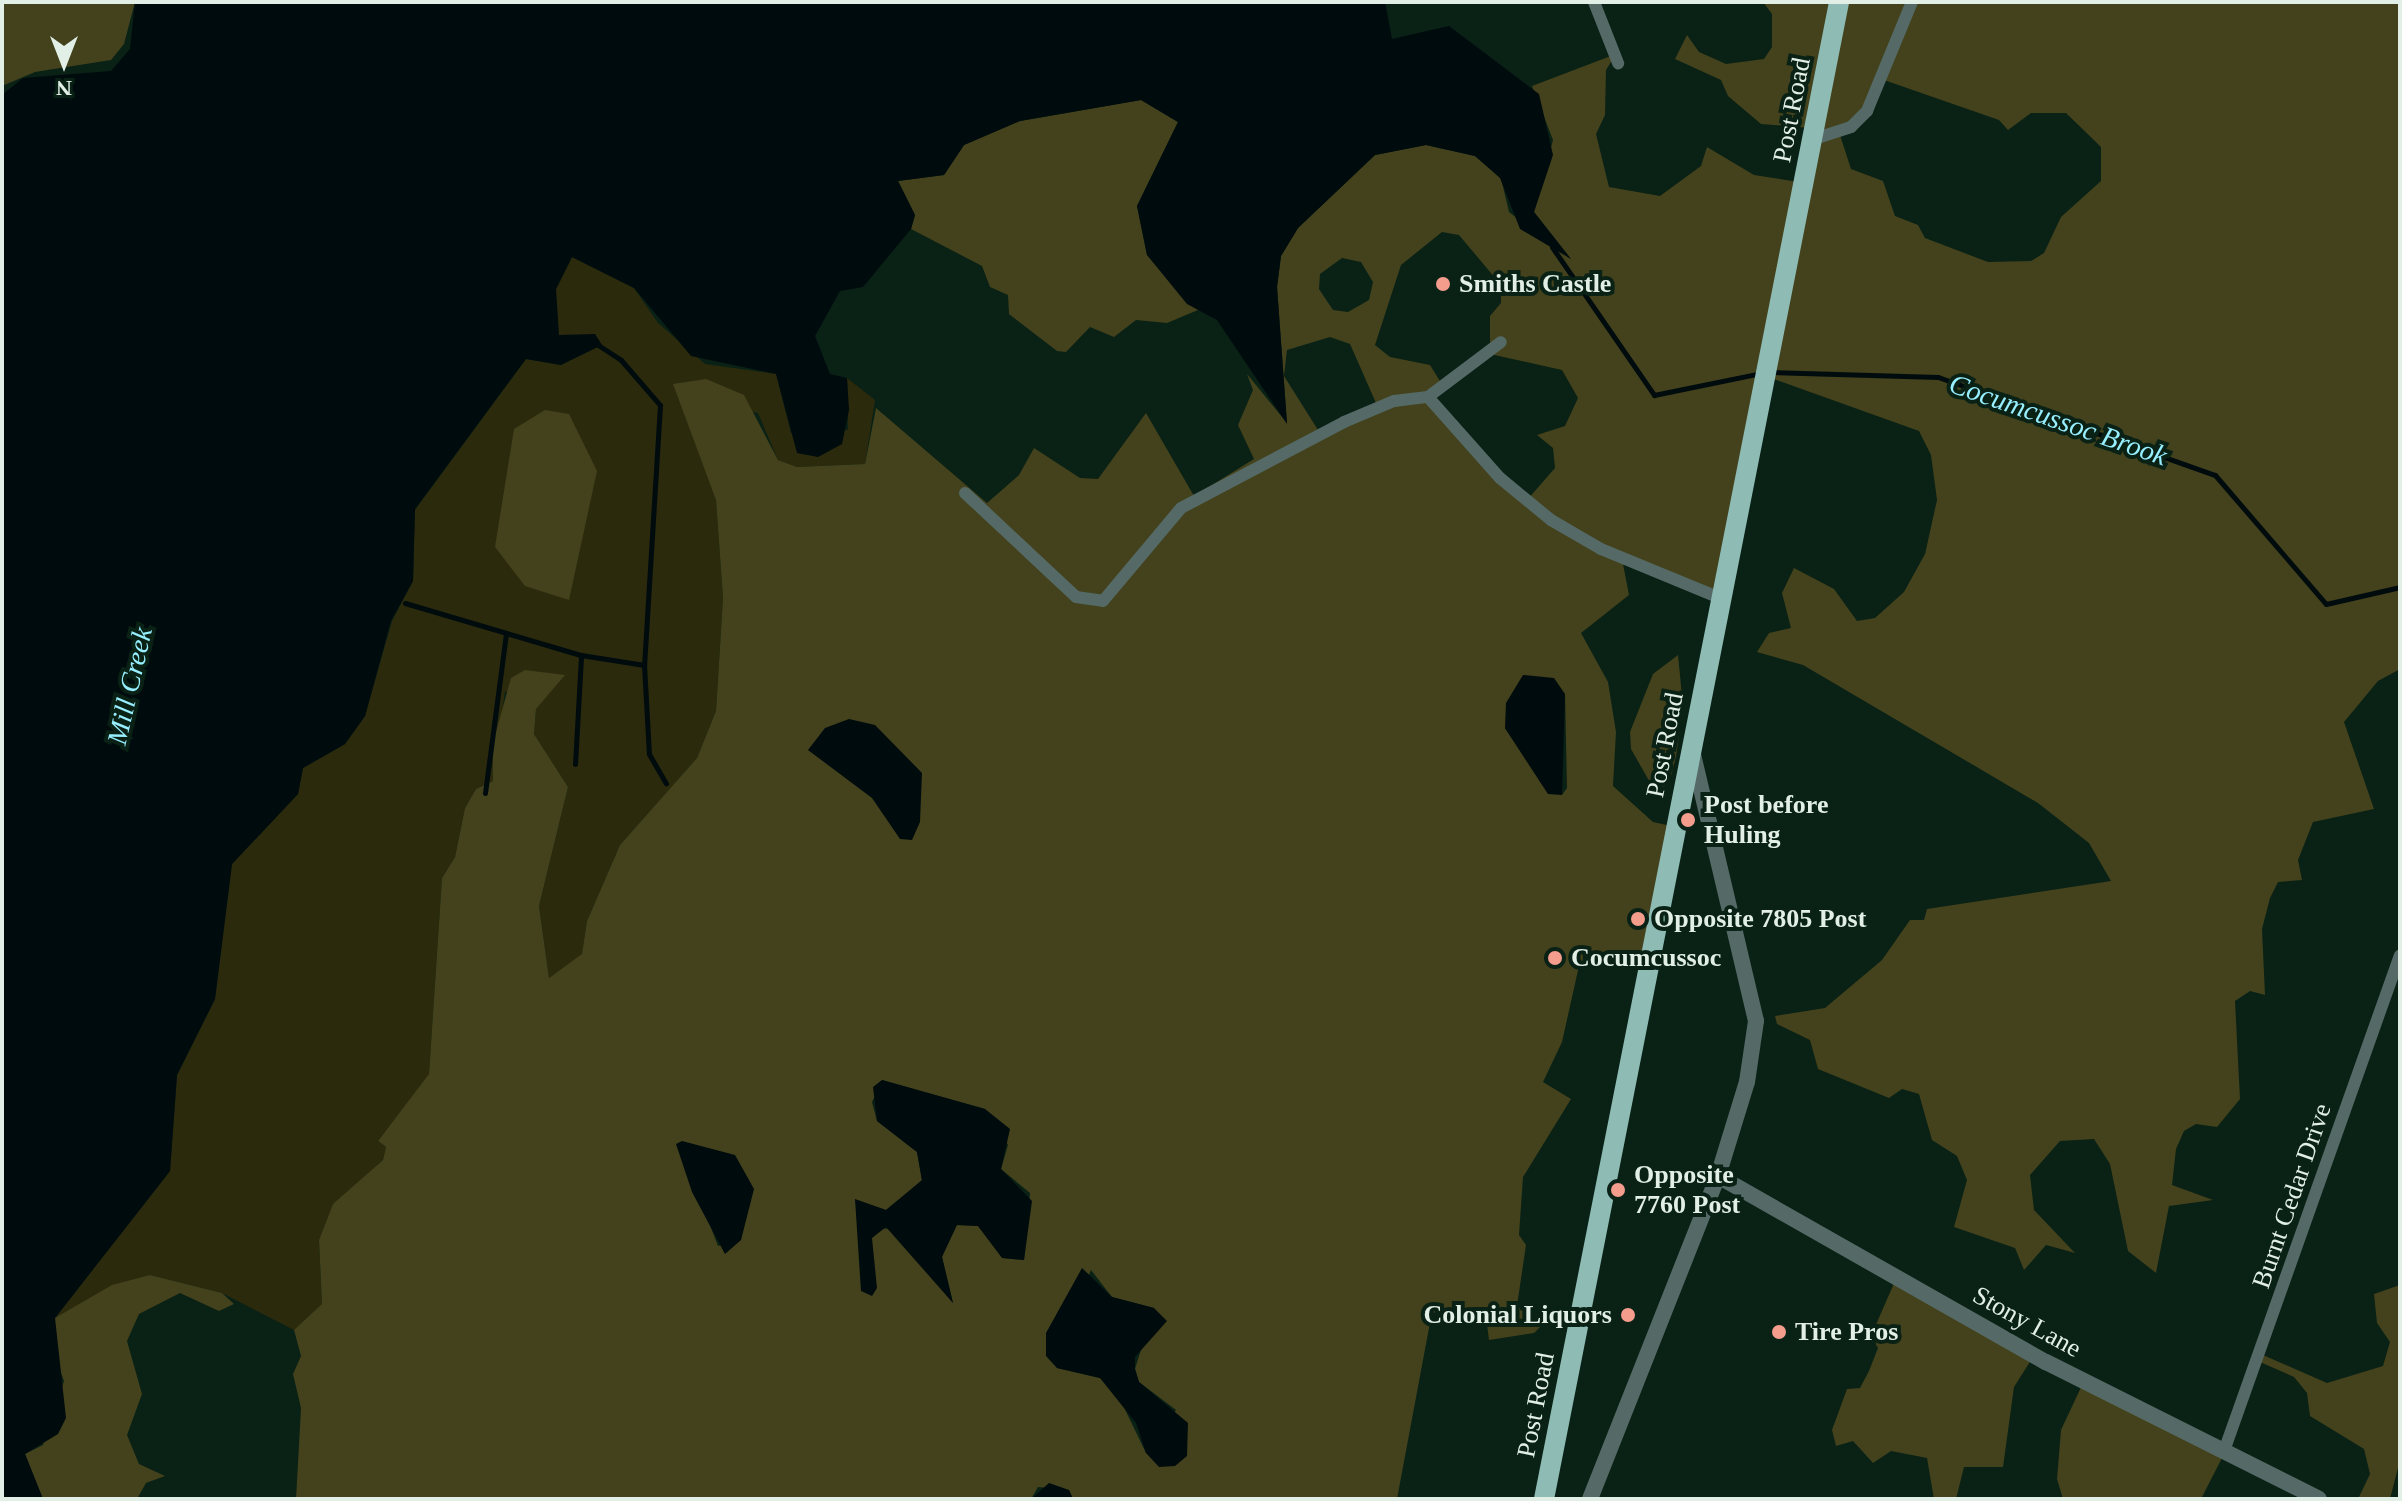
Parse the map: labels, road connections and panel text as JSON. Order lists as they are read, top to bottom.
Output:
{
  "streets": {
    "main road": ["Post Road"],
    "street": ["Burnt Cedar Drive", "Stony Lane"]
  },
  "crossings": [
    ["Burnt Cedar Drive", "Stony Lane"]
  ],
  "water": ["Cocumcussoc Brook", "Mill Creek"],
  "places": [
    "Smiths Castle",
    "Post before Huling",
    "Opposite 7805 Post",
    "Cocumcussoc",
    "Opposite 7760 Post",
    "Colonial Liquors",
    "Tire Pros"
  ],
  "north": "bottom"
}
